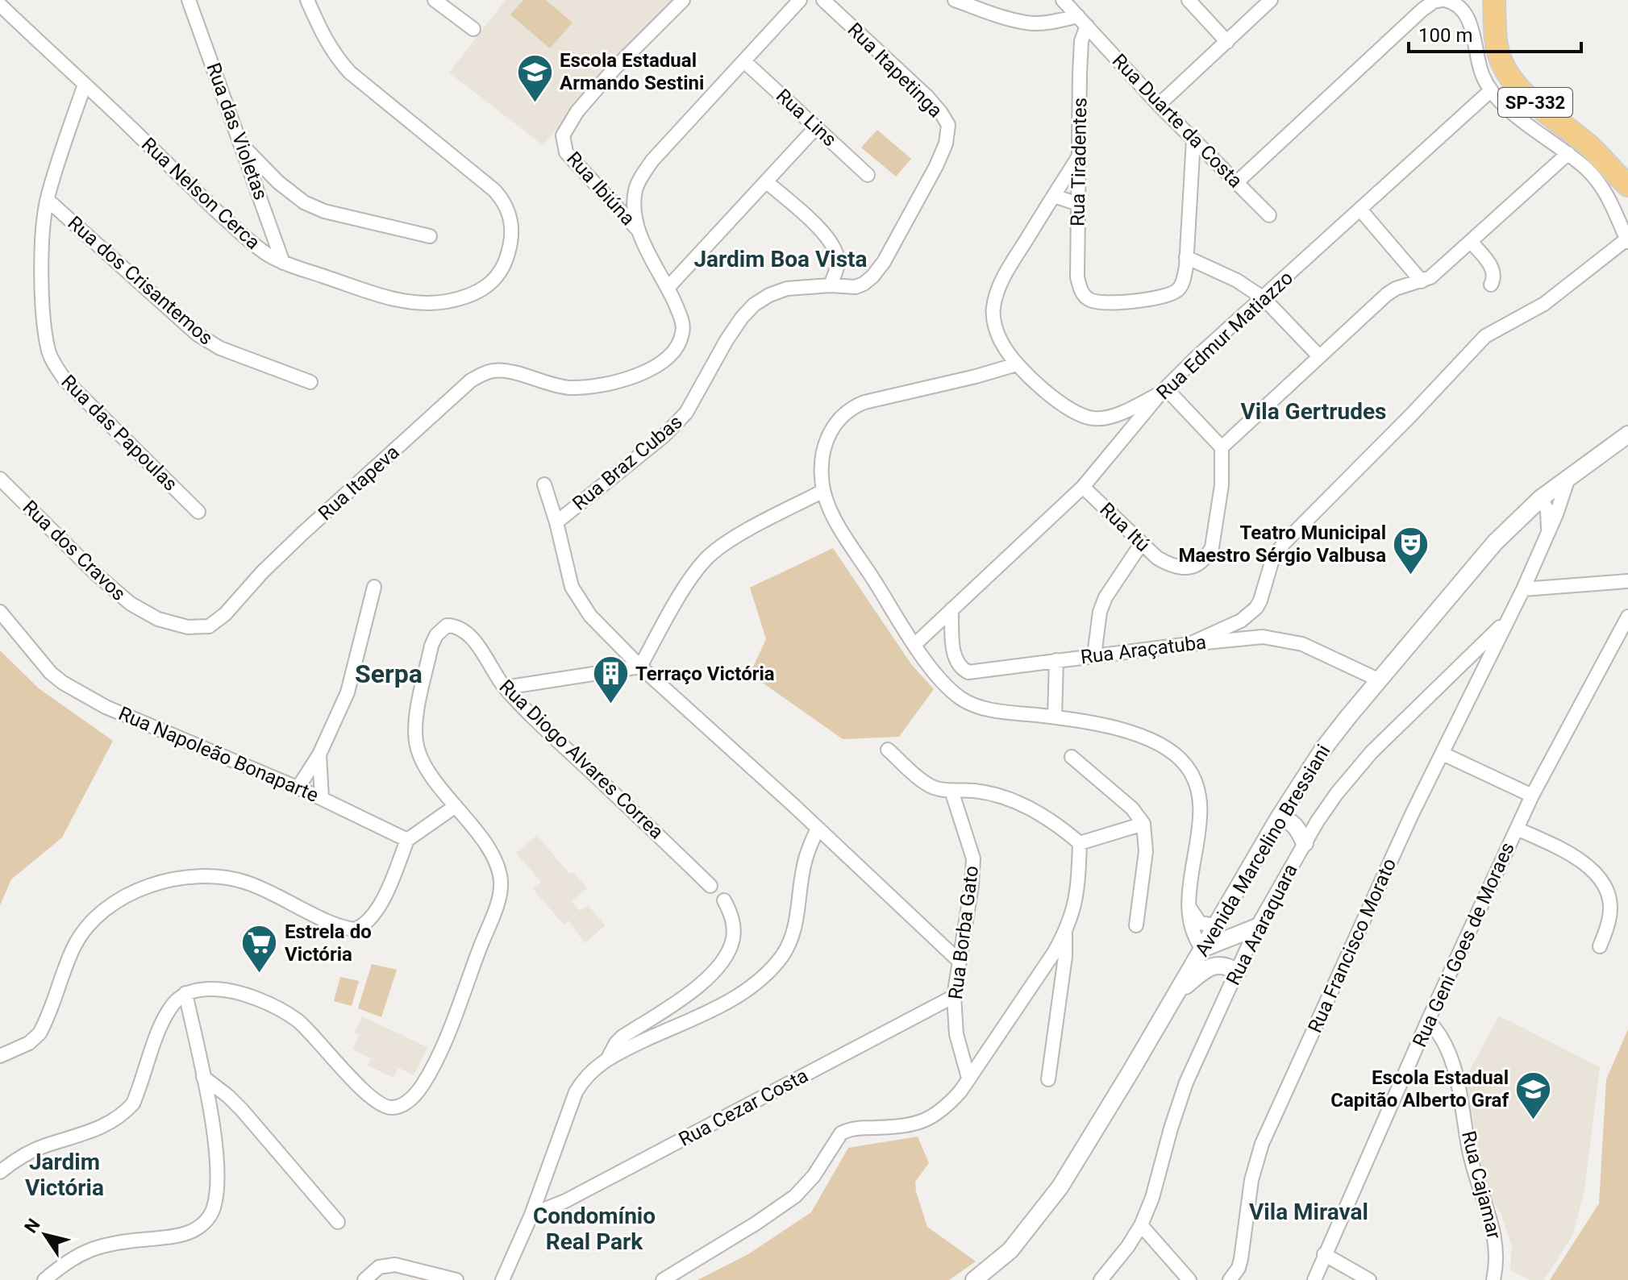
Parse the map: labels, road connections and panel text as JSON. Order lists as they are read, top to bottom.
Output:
{
  "streets": {
    "main road": ["SP-332"],
    "street": [
      "Rua Itapetinga",
      "Rua Lins",
      "Rua Duarte da Costa",
      "Rua das Violetas",
      "Rua Tiradentes",
      "Rua Ibiúna",
      "Rua Nelson Cerca",
      "Rua dos Crisantemos",
      "Rua Edmur Matiazzo",
      "Rua das Papoulas",
      "Rua Braz Cubas",
      "Rua Itapeva",
      "Rua Itú",
      "Rua dos Cravos",
      "Rua Araçatuba",
      "Rua Napoleão Bonaparte",
      "Rua Diogo Alvares Correa",
      "Avenida Marcelino Bressiani",
      "Rua Araraquara",
      "Rua Borba Gato",
      "Rua Geni Goes de Moraes",
      "Rua Francisco Morato",
      "Rua Cezar Costa",
      "Rua Cajamar"
    ]
  },
  "crossings": [
    ["Rua Itapetinga", "Rua Braz Cubas"],
    ["Rua Duarte da Costa", "Rua Tiradentes"],
    ["Rua das Violetas", "Rua Nelson Cerca"],
    ["Rua Nelson Cerca", "Rua das Papoulas"],
    ["Rua dos Crisantemos", "Rua das Papoulas"],
    ["Rua Edmur Matiazzo", "Rua Itú"],
    ["Rua Edmur Matiazzo", "Rua Araçatuba"],
    ["Rua Itapeva", "Rua dos Cravos"],
    ["Rua Araçatuba", "Avenida Marcelino Bressiani"],
    ["Rua Araraquara", "Rua Francisco Morato"],
    ["Rua Borba Gato", "Rua Cezar Costa"],
    ["Rua Geni Goes de Moraes", "Rua Cajamar"]
  ],
  "districts": [
    "Jardim Boa Vista",
    "Vila Gertrudes",
    "Serpa",
    "Jardim Victória",
    "Vila Miraval",
    "Condomínio Real Park"
  ],
  "places": {
    "school or university": ["Escola Estadual Armando Sestini", "Escola Estadual Capitão Alberto Graf"],
    "theatre": ["Teatro Municipal Maestro Sérgio Valbusa"],
    "building": ["Terraço Victória"],
    "supermarket": ["Estrela do Victória"]
  },
  "scale_bar": "100 m",
  "north": "top left"
}
